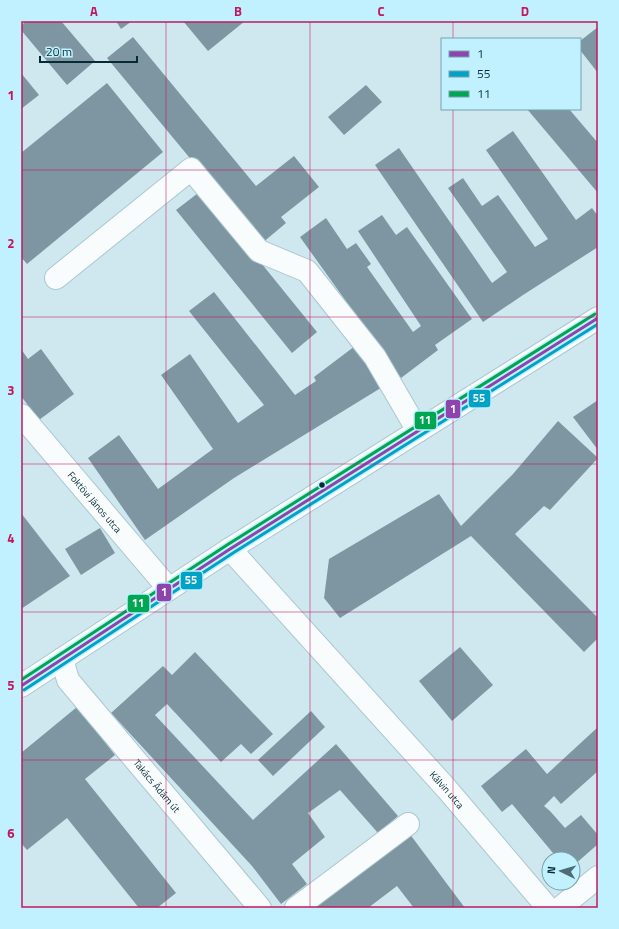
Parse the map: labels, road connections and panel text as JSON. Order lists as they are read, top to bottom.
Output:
{
  "streets": {
    "street": ["Foktövi János utca", "Takács Ádám út", "Kálvin utca"]
  },
  "lines": ["transit line 11", "transit line 1", "transit line 55"],
  "legend": ["1", "55", "11"],
  "scale_bar": "20 m",
  "north": "left",
  "grid": {
    "columns": [
      "A",
      "B",
      "C",
      "D"
    ],
    "rows": [
      "1",
      "2",
      "3",
      "4",
      "5",
      "6"
    ]
  }
}
